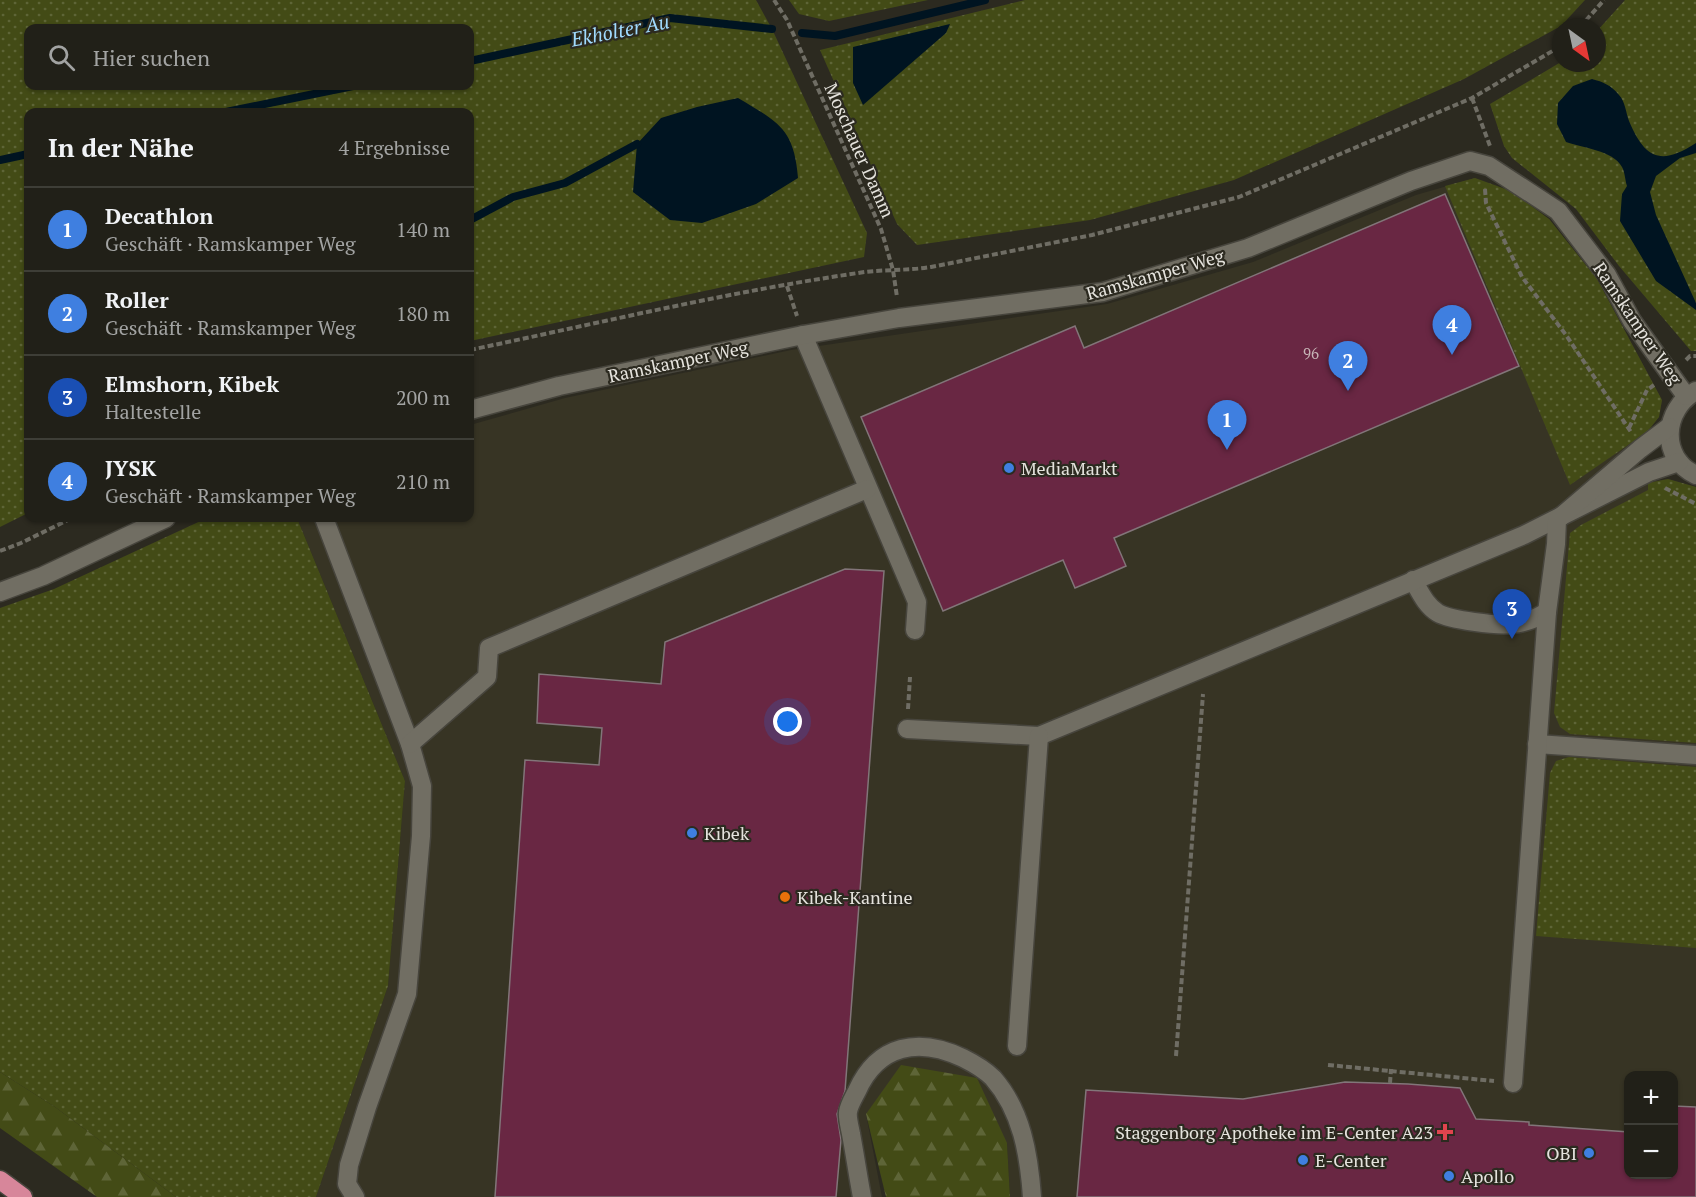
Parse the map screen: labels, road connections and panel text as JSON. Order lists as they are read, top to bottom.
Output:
{
  "streets": {
    "street": ["Ramskamper Weg"],
    "path": ["Moschauer Damm"]
  },
  "crossings": [
    ["Moschauer Damm", "Ramskamper Weg"]
  ],
  "water": ["Ekholter Au"],
  "places": {
    "other": [
      "MediaMarkt",
      "Kibek",
      "Kibek-Kantine",
      "OBI",
      "E-Center",
      "Apollo"
    ],
    "health": ["Staggenborg Apotheke im E-Center A23"]
  },
  "house_numbers": ["96"],
  "north": "bottom right",
  "page": {
    "search": "Hier suchen",
    "heading": ["In der Nähe", "4 Ergebnisse"],
    "list": [
      {
        "mark": "1",
        "name": "Decathlon",
        "note": "Geschäft · Ramskamper Weg",
        "value": "140 m"
      },
      {
        "mark": "2",
        "name": "Roller",
        "note": "Geschäft · Ramskamper Weg",
        "value": "180 m"
      },
      {
        "mark": "3",
        "name": "Elmshorn, Kibek",
        "note": "Haltestelle",
        "value": "200 m"
      },
      {
        "mark": "4",
        "name": "JYSK",
        "note": "Geschäft · Ramskamper Weg",
        "value": "210 m"
      }
    ],
    "pins": [
      "4",
      "2",
      "1",
      "3"
    ],
    "map_buttons": ["+", "−"]
  }
}
